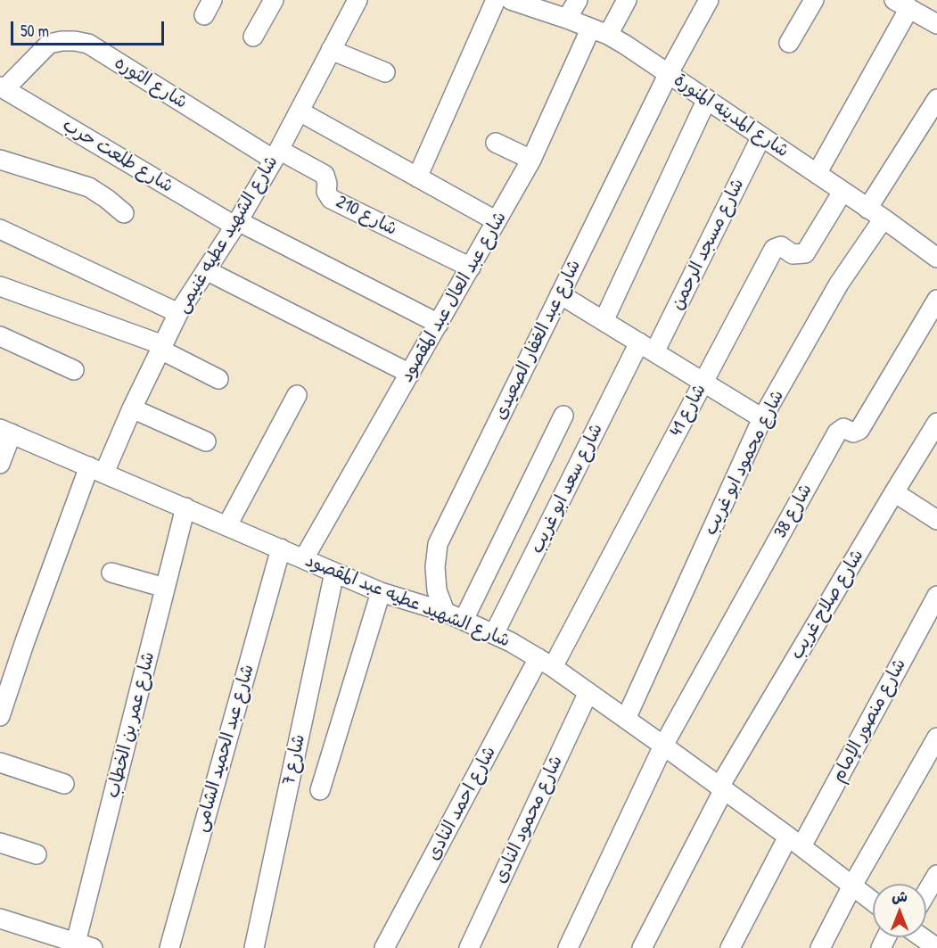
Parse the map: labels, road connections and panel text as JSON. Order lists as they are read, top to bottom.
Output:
{
  "streets": {
    "street": [
      "شارع الثوره",
      "شارع المدينه المنورة",
      "شارع طلعت حرب",
      "شارع 210",
      "شارع الشهيد عطيه غنيمى",
      "شارع مسجد الرحمن",
      "شارع عبد العال عبد المقصود",
      "شارع عبد الغفار الصعيدى",
      "شارع 41",
      "شارع محمود ابو غريب",
      "شارع سعد ابو غريب",
      "شارع 38",
      "شارع الشهيد عطيه عبد المقصود",
      "شارع صلاح غريب",
      "شارع منصور الإمام",
      "شارع عمر بن الخطاب",
      "شارع عبد الحميد الشامى",
      "شارع 7",
      "شارع احمد النادى",
      "شارع محمود النادى"
    ]
  },
  "crossings": [
    ["شارع الثوره", "شارع طلعت حرب"],
    ["شارع الثوره", "شارع 210"],
    ["شارع الثوره", "شارع الشهيد عطيه غنيمى"],
    ["شارع المدينه المنورة", "شارع مسجد الرحمن"],
    ["شارع المدينه المنورة", "شارع عبد العال عبد المقصود"],
    ["شارع المدينه المنورة", "شارع عبد الغفار الصعيدى"],
    ["شارع المدينه المنورة", "شارع 41"],
    ["شارع المدينه المنورة", "شارع محمود ابو غريب"],
    ["شارع طلعت حرب", "شارع الشهيد عطيه غنيمى"],
    ["شارع طلعت حرب", "شارع عبد العال عبد المقصود"],
    ["شارع 210", "شارع الشهيد عطيه غنيمى"],
    ["شارع 210", "شارع عبد العال عبد المقصود"],
    ["شارع الشهيد عطيه غنيمى", "شارع الشهيد عطيه عبد المقصود"],
    ["شارع مسجد الرحمن", "شارع سعد ابو غريب"],
    ["شارع عبد العال عبد المقصود", "شارع الشهيد عطيه عبد المقصود"],
    ["شارع عبد الغفار الصعيدى", "شارع الشهيد عطيه عبد المقصود"],
    ["شارع 41", "شارع الشهيد عطيه عبد المقصود"],
    ["شارع 41", "شارع احمد النادى"],
    ["شارع محمود ابو غريب", "شارع الشهيد عطيه عبد المقصود"],
    ["شارع سعد ابو غريب", "شارع الشهيد عطيه عبد المقصود"],
    ["شارع 38", "شارع الشهيد عطيه عبد المقصود"],
    ["شارع الشهيد عطيه عبد المقصود", "شارع صلاح غريب"],
    ["شارع الشهيد عطيه عبد المقصود", "شارع منصور الإمام"],
    ["شارع الشهيد عطيه عبد المقصود", "شارع عمر بن الخطاب"],
    ["شارع الشهيد عطيه عبد المقصود", "شارع عبد الحميد الشامى"],
    ["شارع الشهيد عطيه عبد المقصود", "شارع 7"],
    ["شارع الشهيد عطيه عبد المقصود", "شارع احمد النادى"],
    ["شارع الشهيد عطيه عبد المقصود", "شارع محمود النادى"]
  ],
  "scale_bar": "50 m",
  "north": "top"
}
